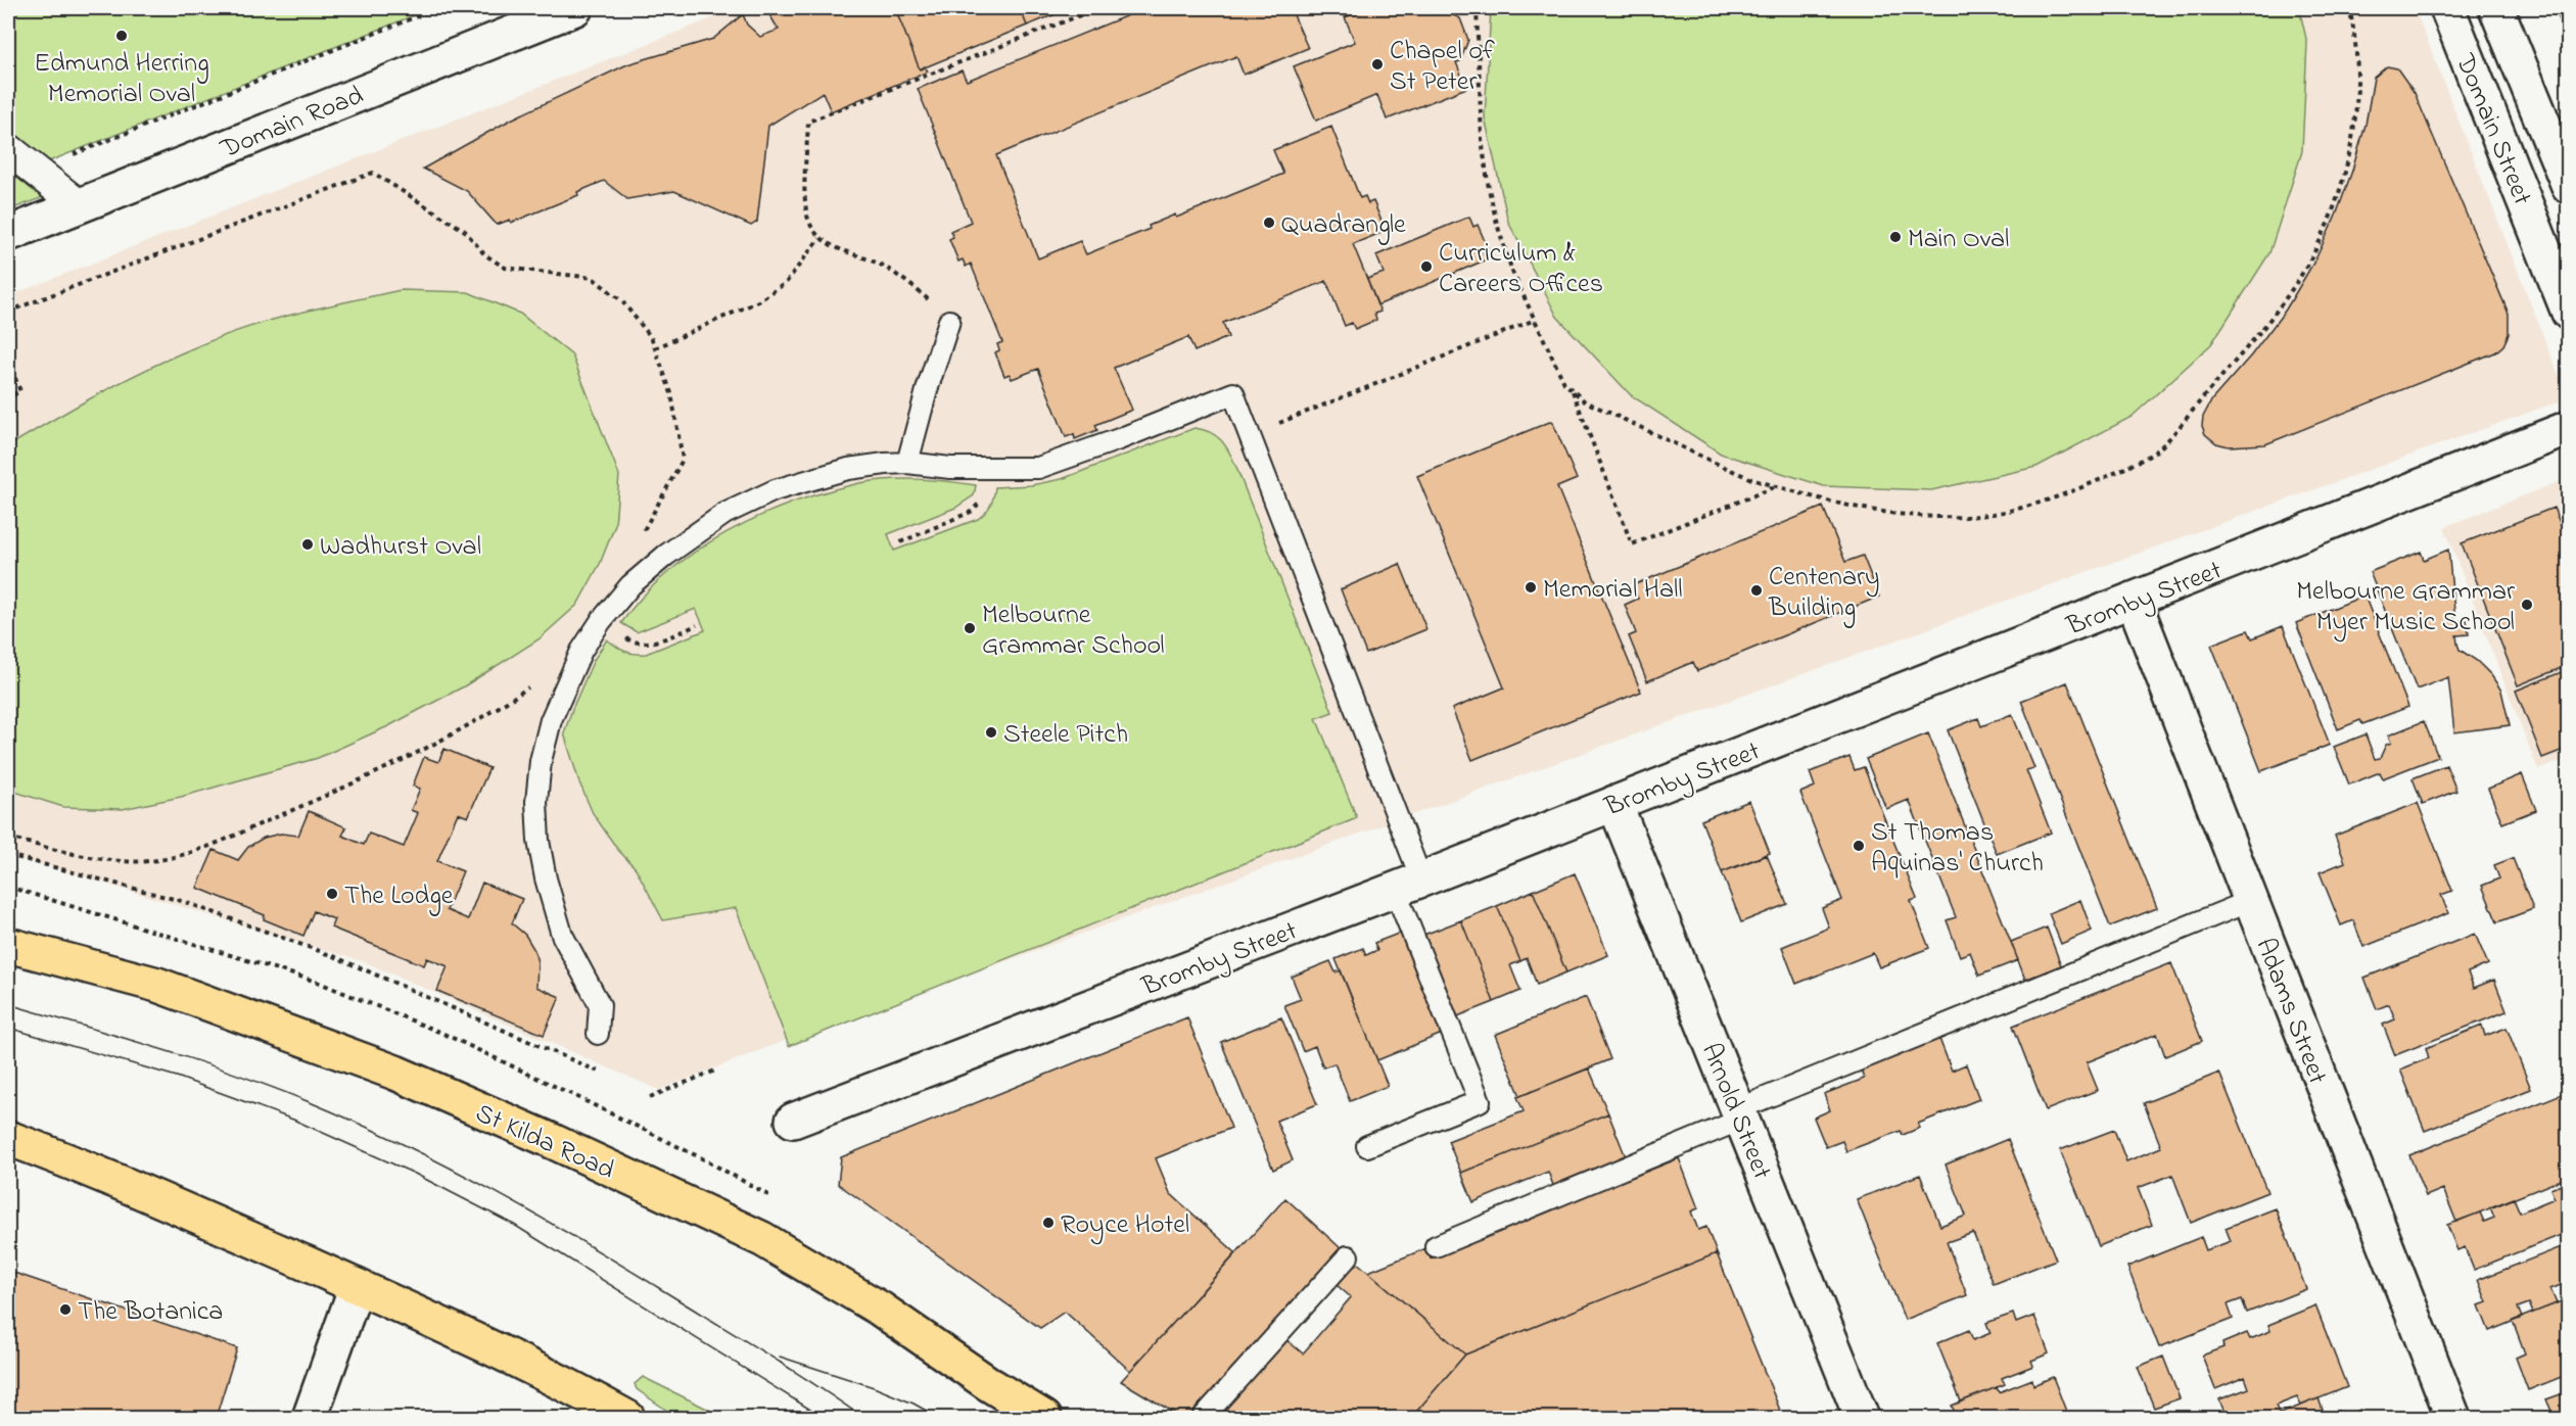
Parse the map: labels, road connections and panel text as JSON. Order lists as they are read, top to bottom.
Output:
{
  "streets": {
    "main road": ["St Kilda Road"],
    "street": [
      "Domain Road",
      "Domain Street",
      "Bromby Street",
      "Adams Street",
      "Arnold Street"
    ]
  },
  "crossings": [
    ["Bromby Street", "Adams Street"],
    ["Bromby Street", "Arnold Street"]
  ],
  "places": [
    "Edmund Herring Memorial Oval",
    "Chapel of St Peter",
    "Quadrangle",
    "Main Oval",
    "Curriculum & Careers Offices",
    "Wadhurst Oval",
    "Memorial Hall",
    "Centenary Building",
    "Melbourne Grammar Myer Music School",
    "Melbourne Grammar School",
    "Steele Pitch",
    "St Thomas Aquinas' Church",
    "The Lodge",
    "Royce Hotel",
    "The Botanica"
  ]
}
